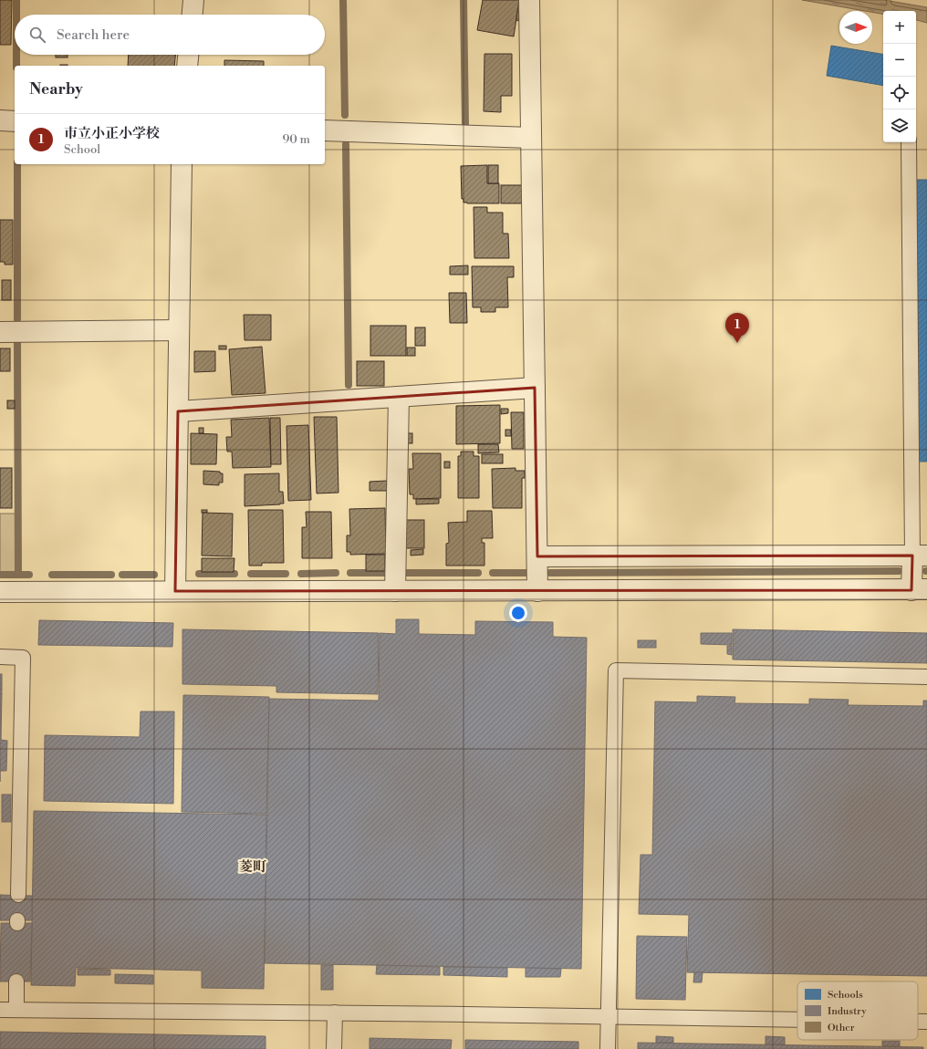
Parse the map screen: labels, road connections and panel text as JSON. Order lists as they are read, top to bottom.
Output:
{
  "districts": ["菱町"],
  "legend": ["Schools", "Industry", "Other"],
  "north": "right",
  "page": {
    "map_buttons": ["+", "−"],
    "search": "Search here",
    "heading": "Nearby",
    "list": [
      {
        "mark": "1",
        "name": "市立小正小学校",
        "note": "School",
        "value": "90 m"
      }
    ],
    "pins": "1"
  }
}
